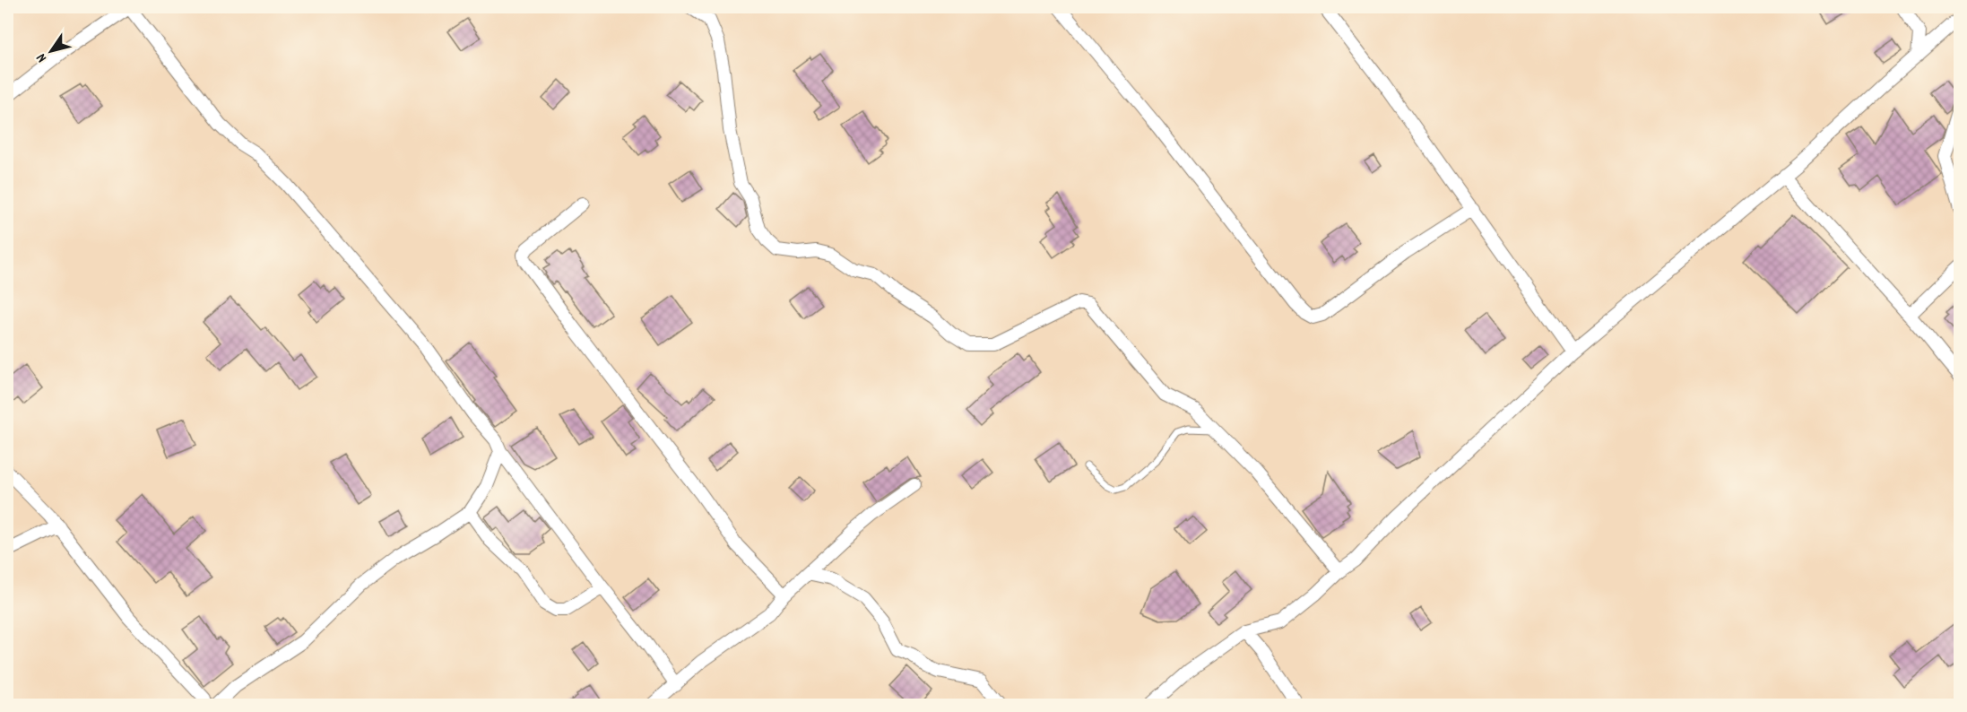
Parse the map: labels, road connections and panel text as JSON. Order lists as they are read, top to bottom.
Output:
{
  "north": "bottom left"
}
